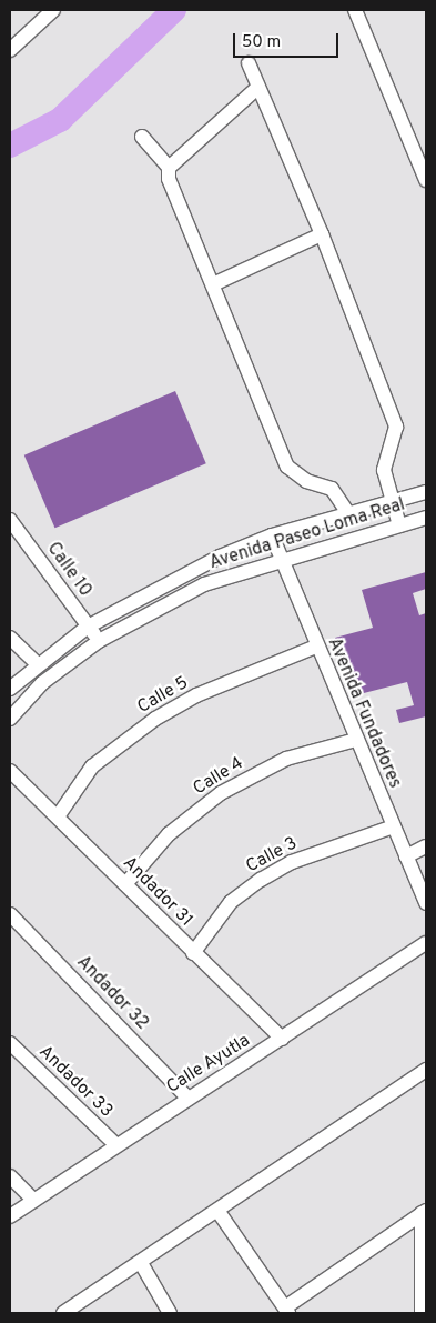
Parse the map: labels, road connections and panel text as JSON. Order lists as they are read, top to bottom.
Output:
{
  "streets": {
    "street": [
      "Avenida Paseo Loma Real",
      "Calle 10",
      "Calle 5",
      "Avenida Fundadores",
      "Calle 4",
      "Calle 3",
      "Andador 31",
      "Andador 32",
      "Calle Ayutla",
      "Andador 33"
    ]
  },
  "crossings": [
    ["Avenida Paseo Loma Real", "Calle 10"],
    ["Avenida Paseo Loma Real", "Avenida Fundadores"],
    ["Calle 5", "Avenida Fundadores"],
    ["Calle 5", "Andador 31"],
    ["Avenida Fundadores", "Calle 4"],
    ["Avenida Fundadores", "Calle 3"],
    ["Calle 4", "Andador 31"],
    ["Calle 3", "Andador 31"],
    ["Andador 31", "Calle Ayutla"],
    ["Andador 32", "Calle Ayutla"],
    ["Calle Ayutla", "Andador 33"]
  ],
  "scale_bar": "50 m"
}
